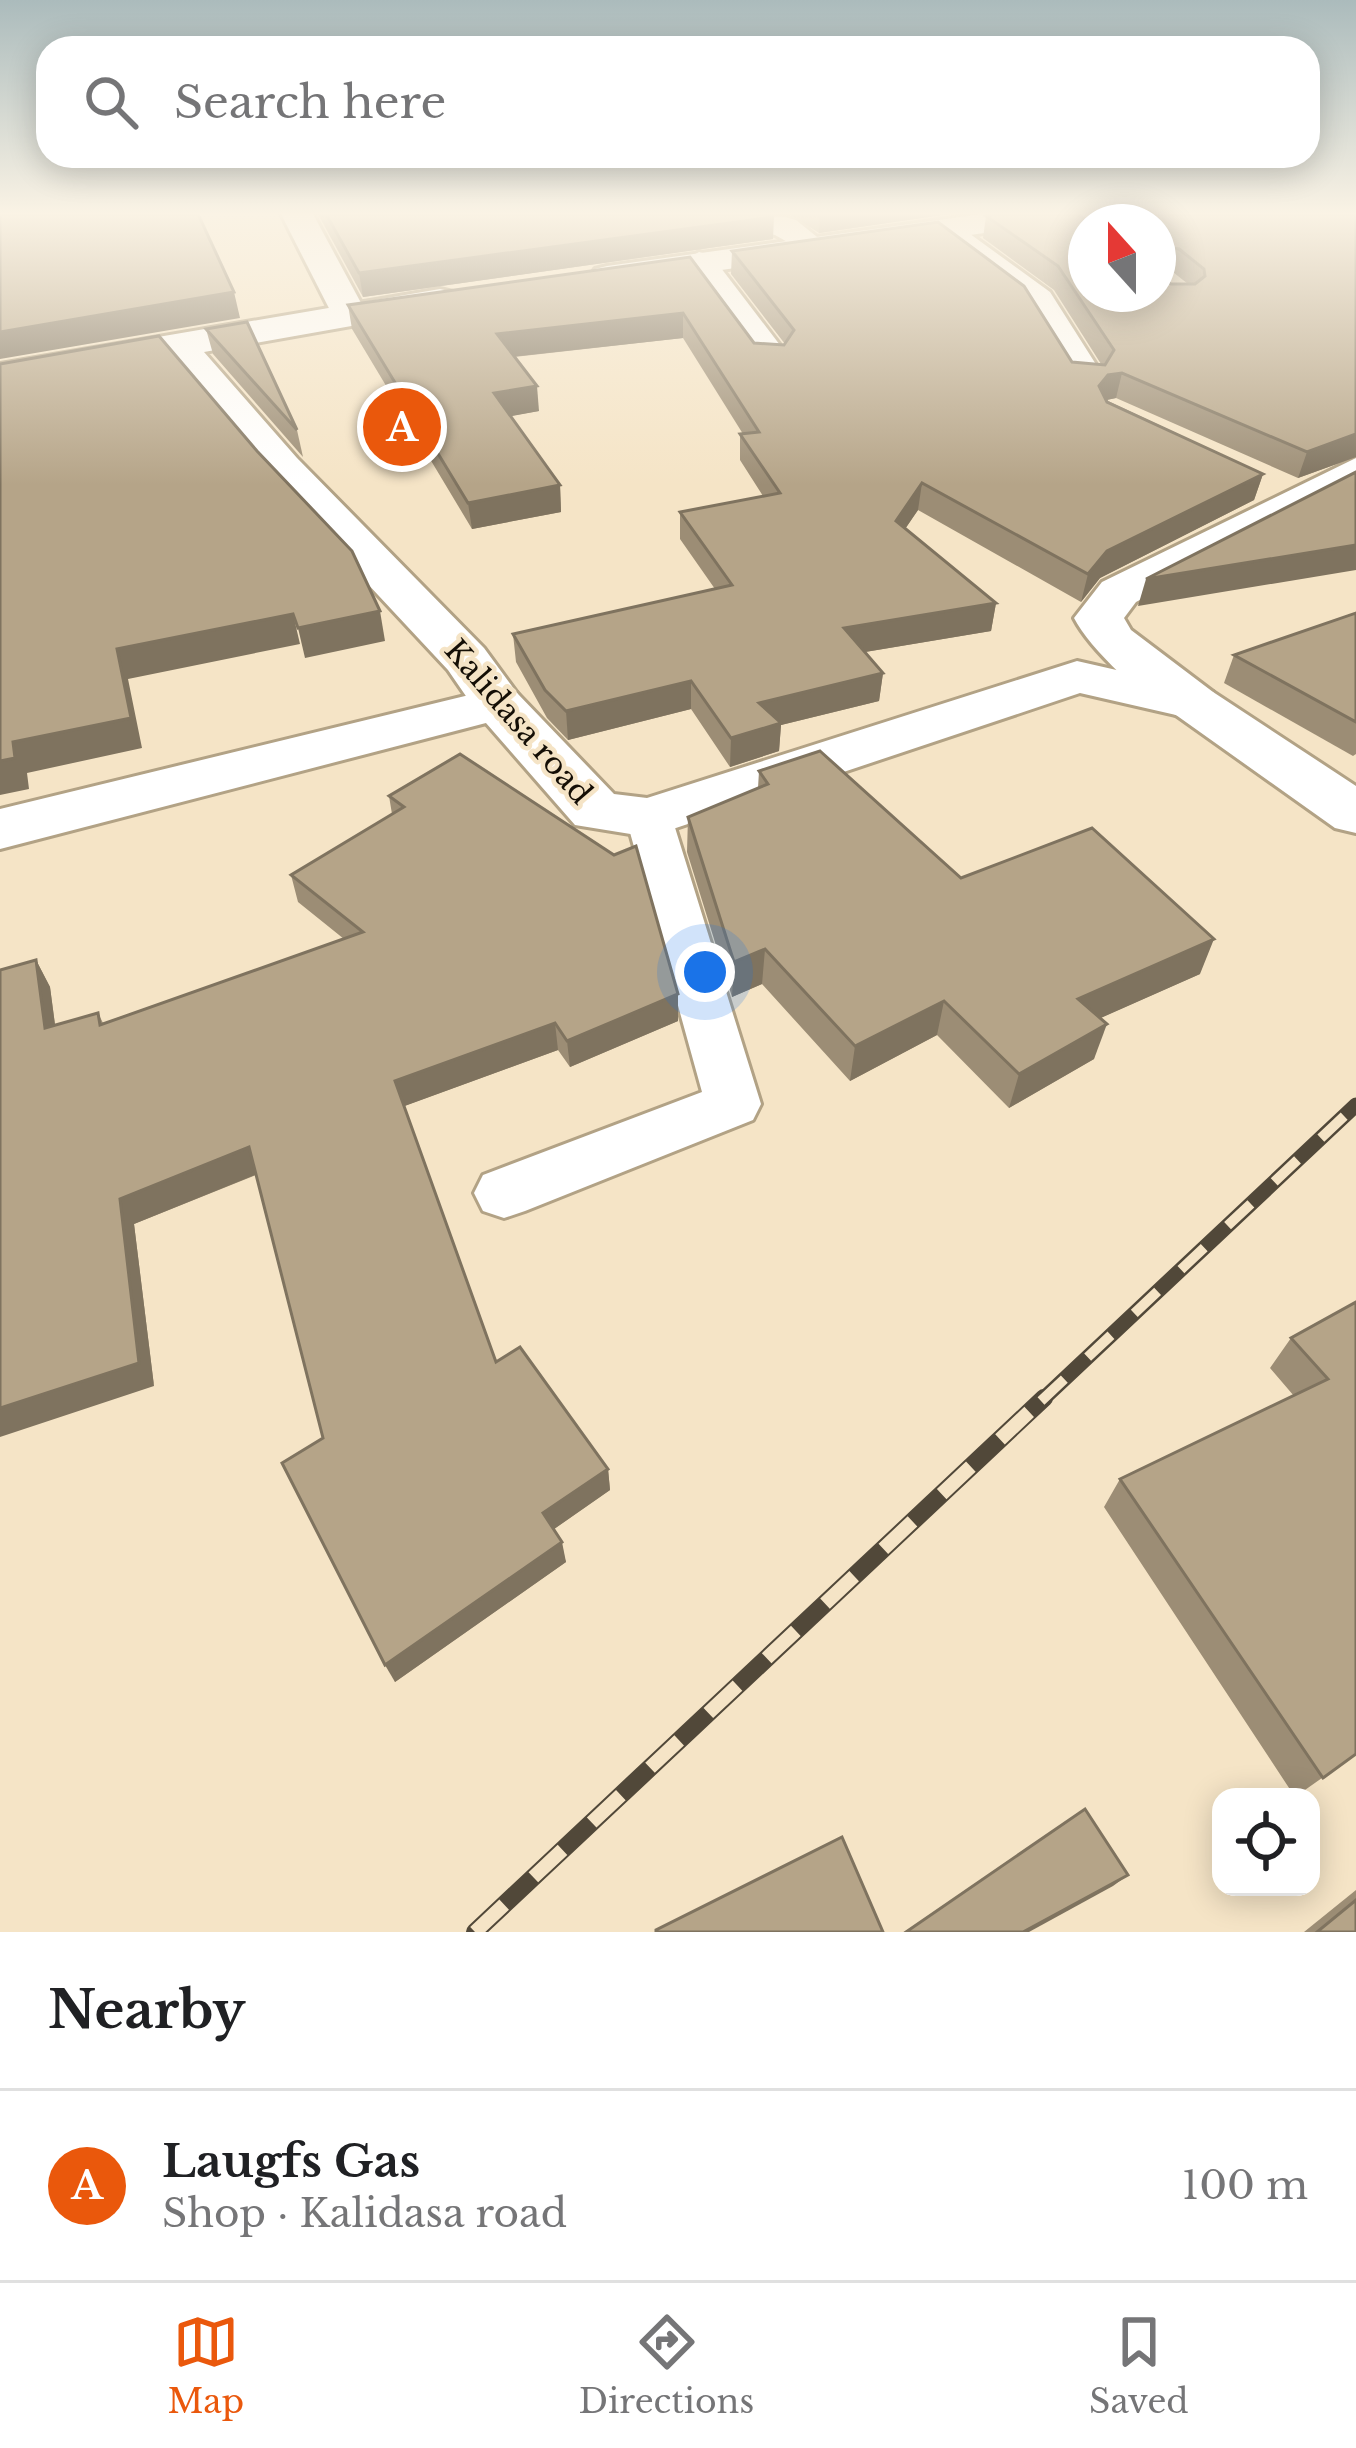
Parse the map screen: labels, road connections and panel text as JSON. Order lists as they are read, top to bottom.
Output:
{
  "streets": {
    "street": ["Kalidasa road"]
  },
  "north": "top",
  "page": {
    "search": "Search here",
    "pins": "A",
    "heading": "Nearby",
    "list": [
      {
        "mark": "A",
        "name": "Laugfs Gas",
        "note": "Shop · Kalidasa road",
        "value": "100 m"
      }
    ],
    "nav": ["Map", "Directions", "Saved"]
  }
}
